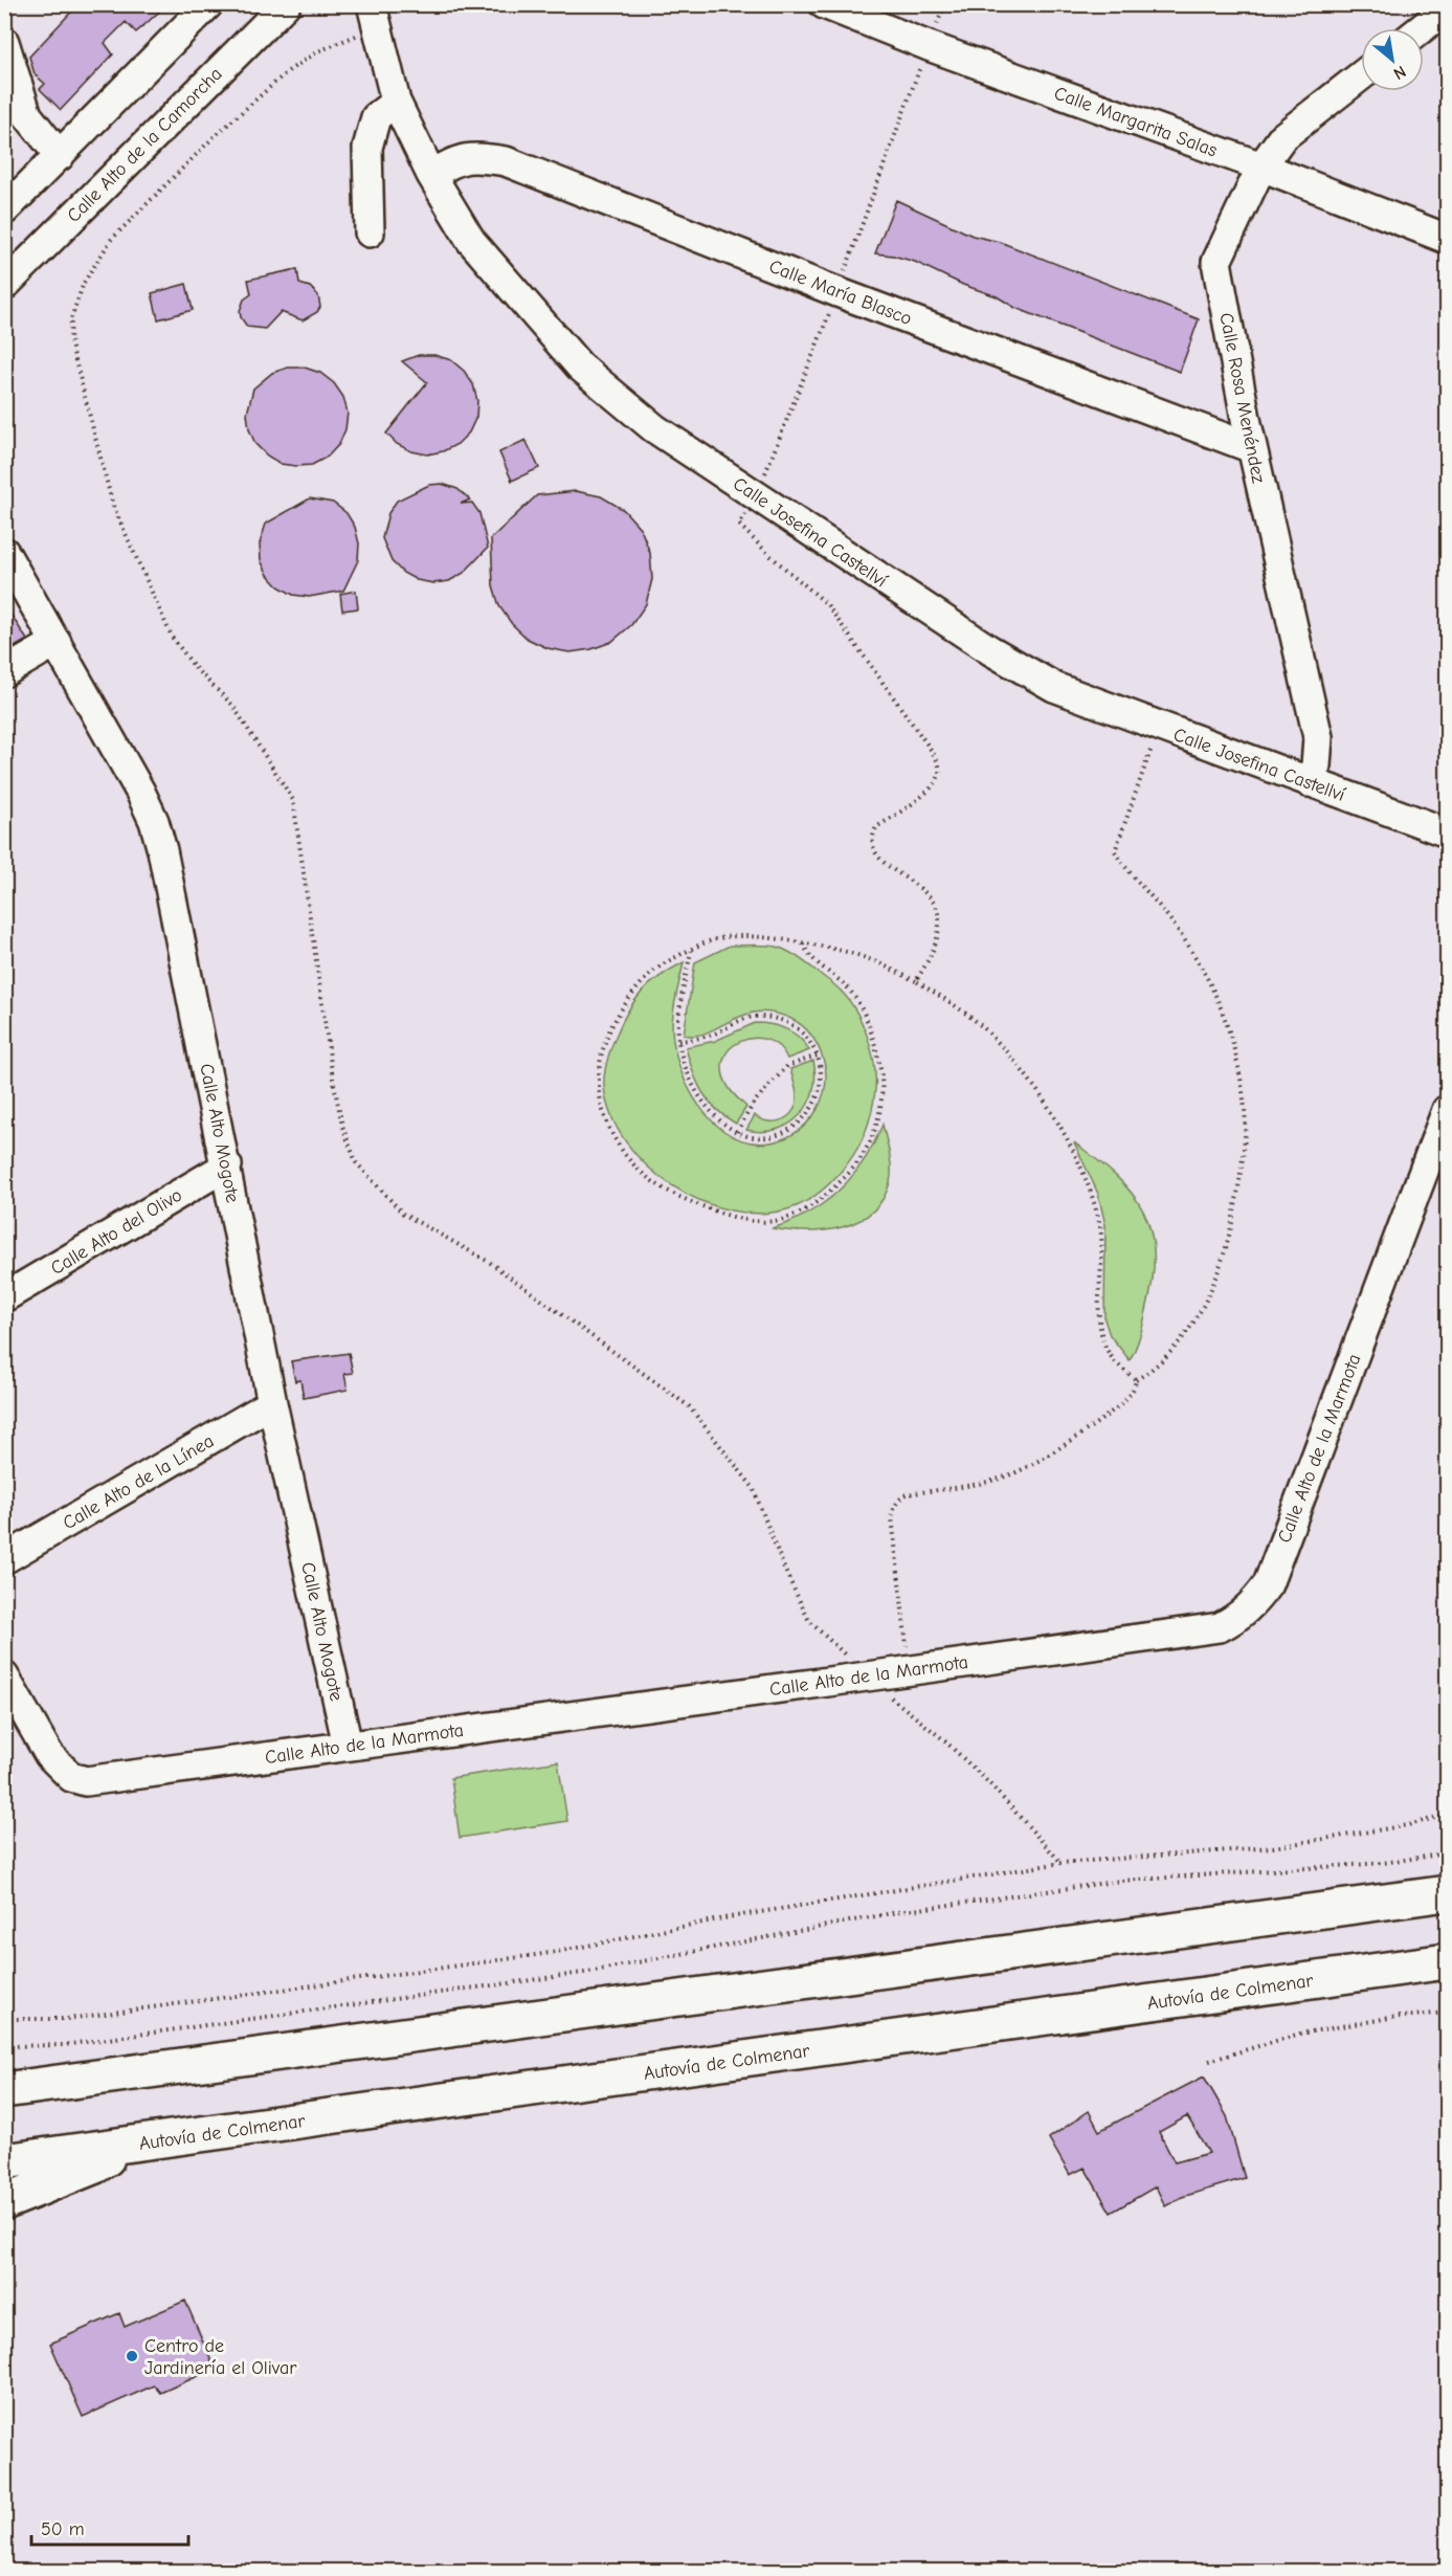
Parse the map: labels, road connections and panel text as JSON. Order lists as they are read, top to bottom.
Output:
{
  "streets": {
    "highway": ["Autovía de Colmenar"],
    "street": [
      "Calle Margarita Salas",
      "Calle Alto de la Camorcha",
      "Calle María Blasco",
      "Calle Rosa Menéndez",
      "Calle Josefina Castellví",
      "Calle Alto Mogote",
      "Calle Alto del Olivo",
      "Calle Alto de la Marmota",
      "Calle Alto de la Línea"
    ]
  },
  "crossings": [
    ["Calle Margarita Salas", "Calle Rosa Menéndez"],
    ["Calle María Blasco", "Calle Rosa Menéndez"],
    ["Calle María Blasco", "Calle Josefina Castellví"],
    ["Calle Rosa Menéndez", "Calle Josefina Castellví"],
    ["Calle Alto Mogote", "Calle Alto del Olivo"],
    ["Calle Alto Mogote", "Calle Alto de la Marmota"],
    ["Calle Alto Mogote", "Calle Alto de la Línea"]
  ],
  "places": ["Centro de Jardinería el Olivar"],
  "scale_bar": "50 m",
  "north": "bottom right"
}
